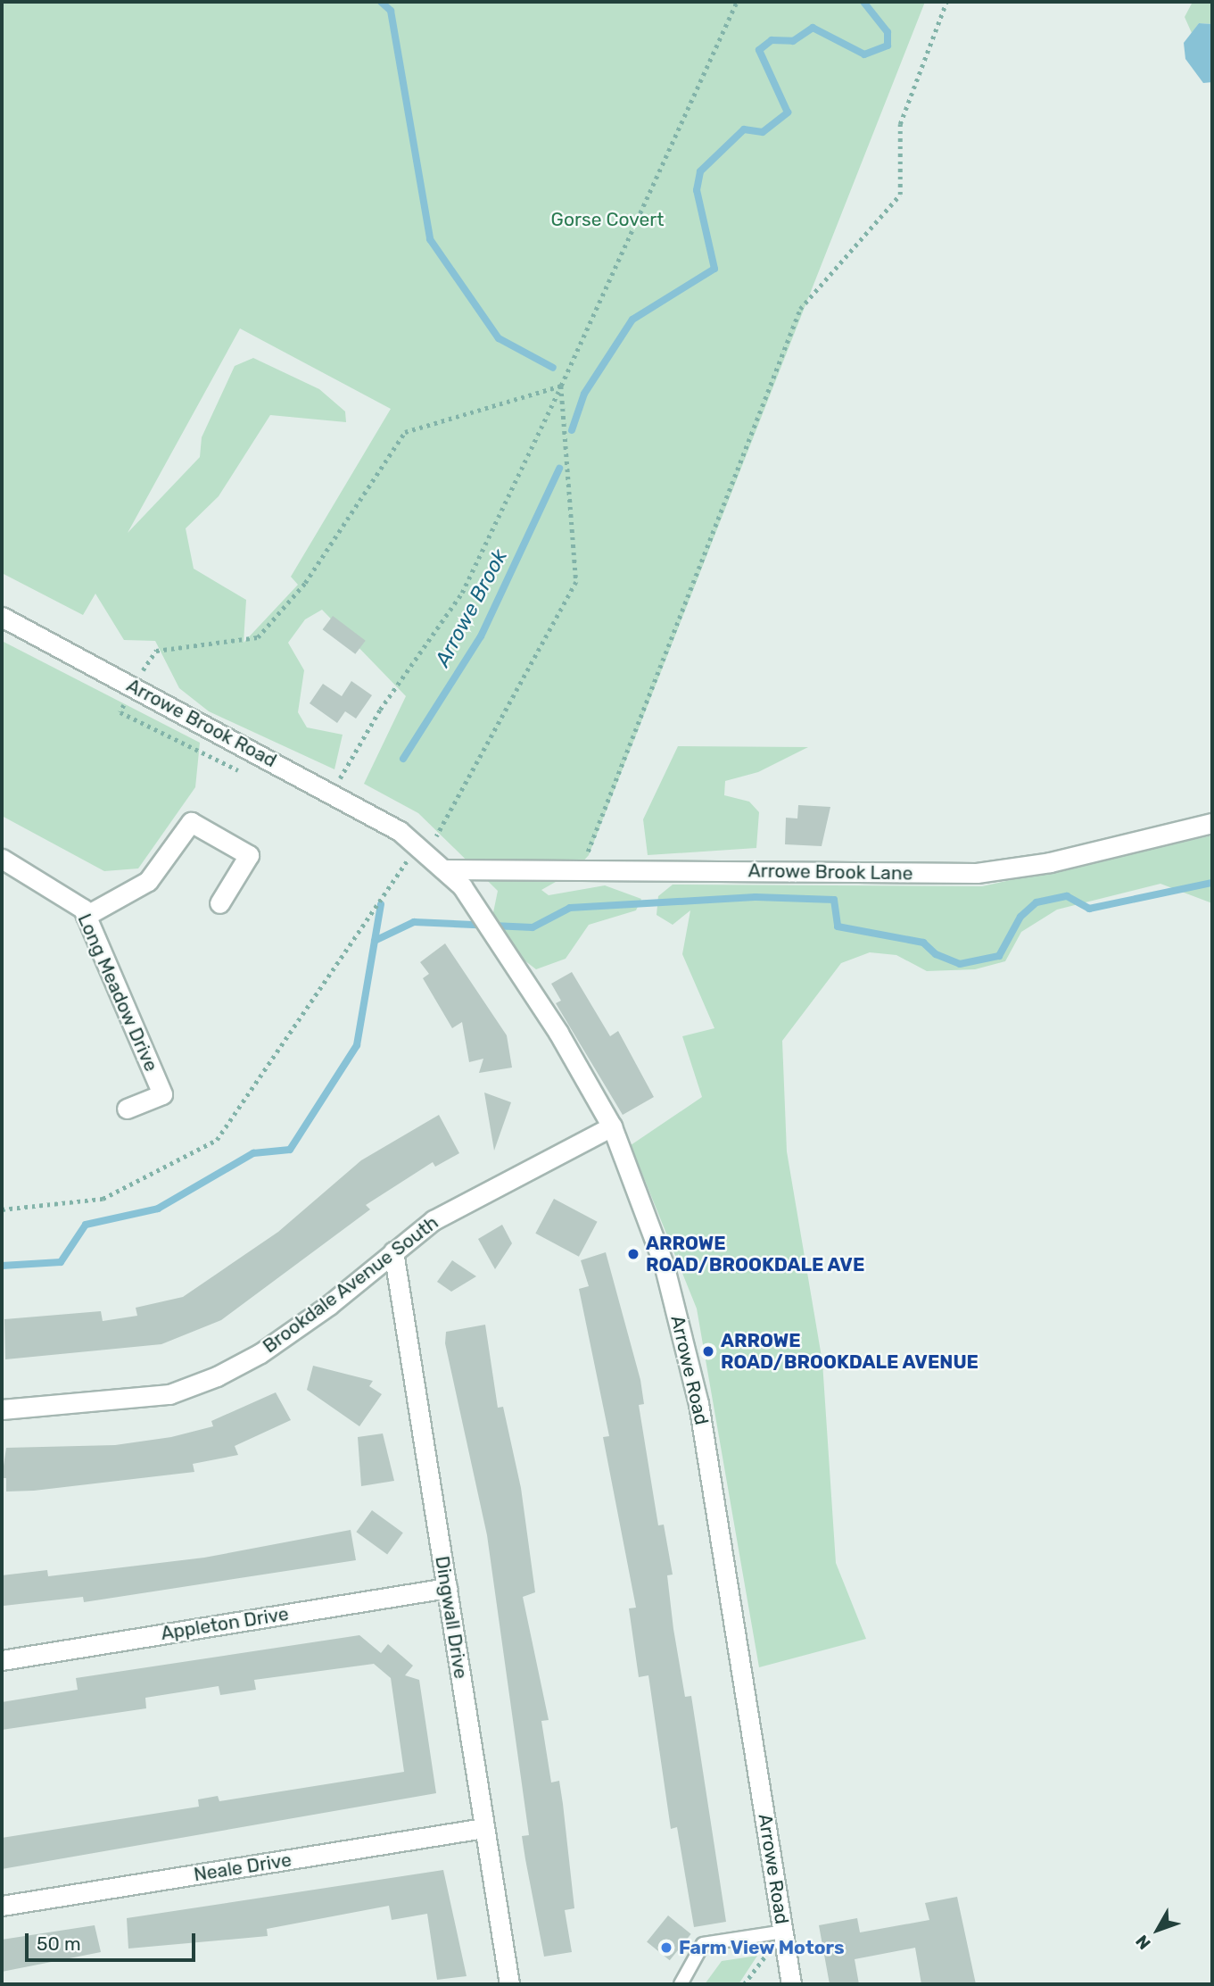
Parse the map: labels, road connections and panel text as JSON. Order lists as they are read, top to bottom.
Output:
{
  "streets": {
    "street": [
      "Arrowe Brook Road",
      "Arrowe Brook Lane",
      "Long Meadow Drive",
      "Brookdale Avenue South",
      "Arrowe Road",
      "Dingwall Drive",
      "Appleton Drive",
      "Neale Drive"
    ]
  },
  "crossings": [
    ["Arrowe Brook Road", "Arrowe Road"],
    ["Arrowe Brook Lane", "Arrowe Road"],
    ["Brookdale Avenue South", "Arrowe Road"],
    ["Brookdale Avenue South", "Dingwall Drive"],
    ["Dingwall Drive", "Appleton Drive"],
    ["Dingwall Drive", "Neale Drive"]
  ],
  "water": ["Arrowe Brook"],
  "parks": ["Gorse Covert"],
  "places": ["ARROWE ROAD/BROOKDALE AVE", "ARROWE ROAD/BROOKDALE AVENUE", "Farm View Motors"],
  "scale_bar": "50 m",
  "north": "bottom left"
}
